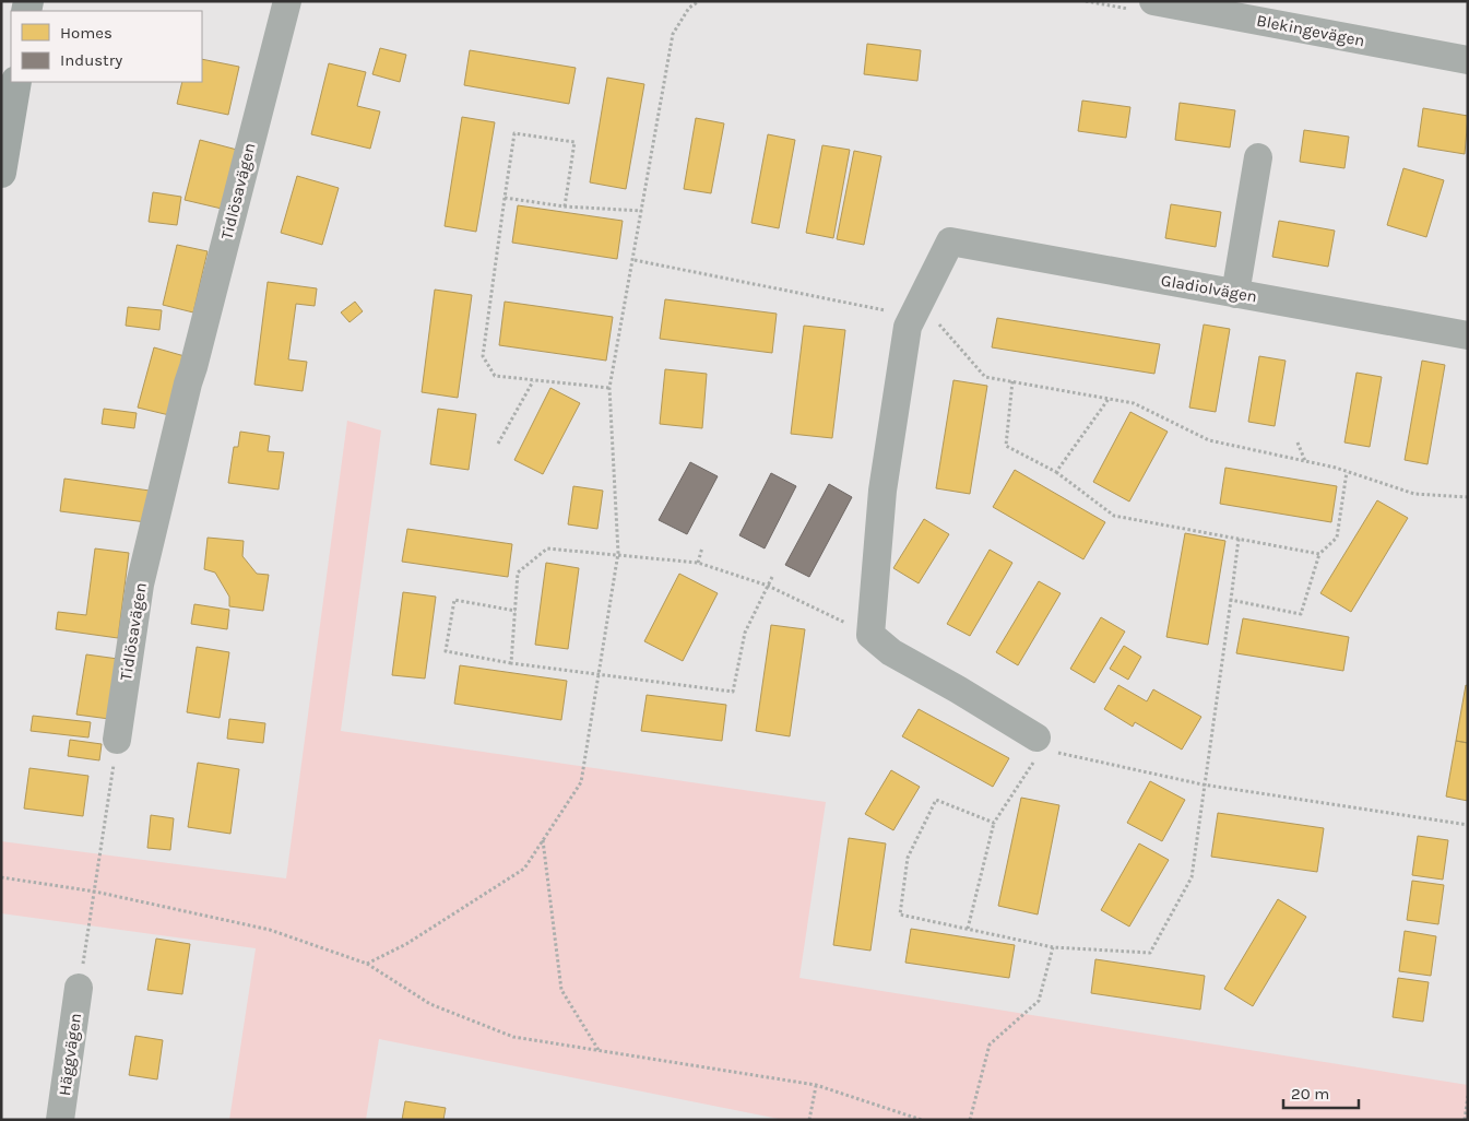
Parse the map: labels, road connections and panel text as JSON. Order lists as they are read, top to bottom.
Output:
{
  "streets": {
    "street": [
      "Blekingevägen",
      "Tidlösavägen",
      "Gladiolvägen",
      "Häggvägen"
    ]
  },
  "legend": ["Homes", "Industry"],
  "scale_bar": "20 m"
}
